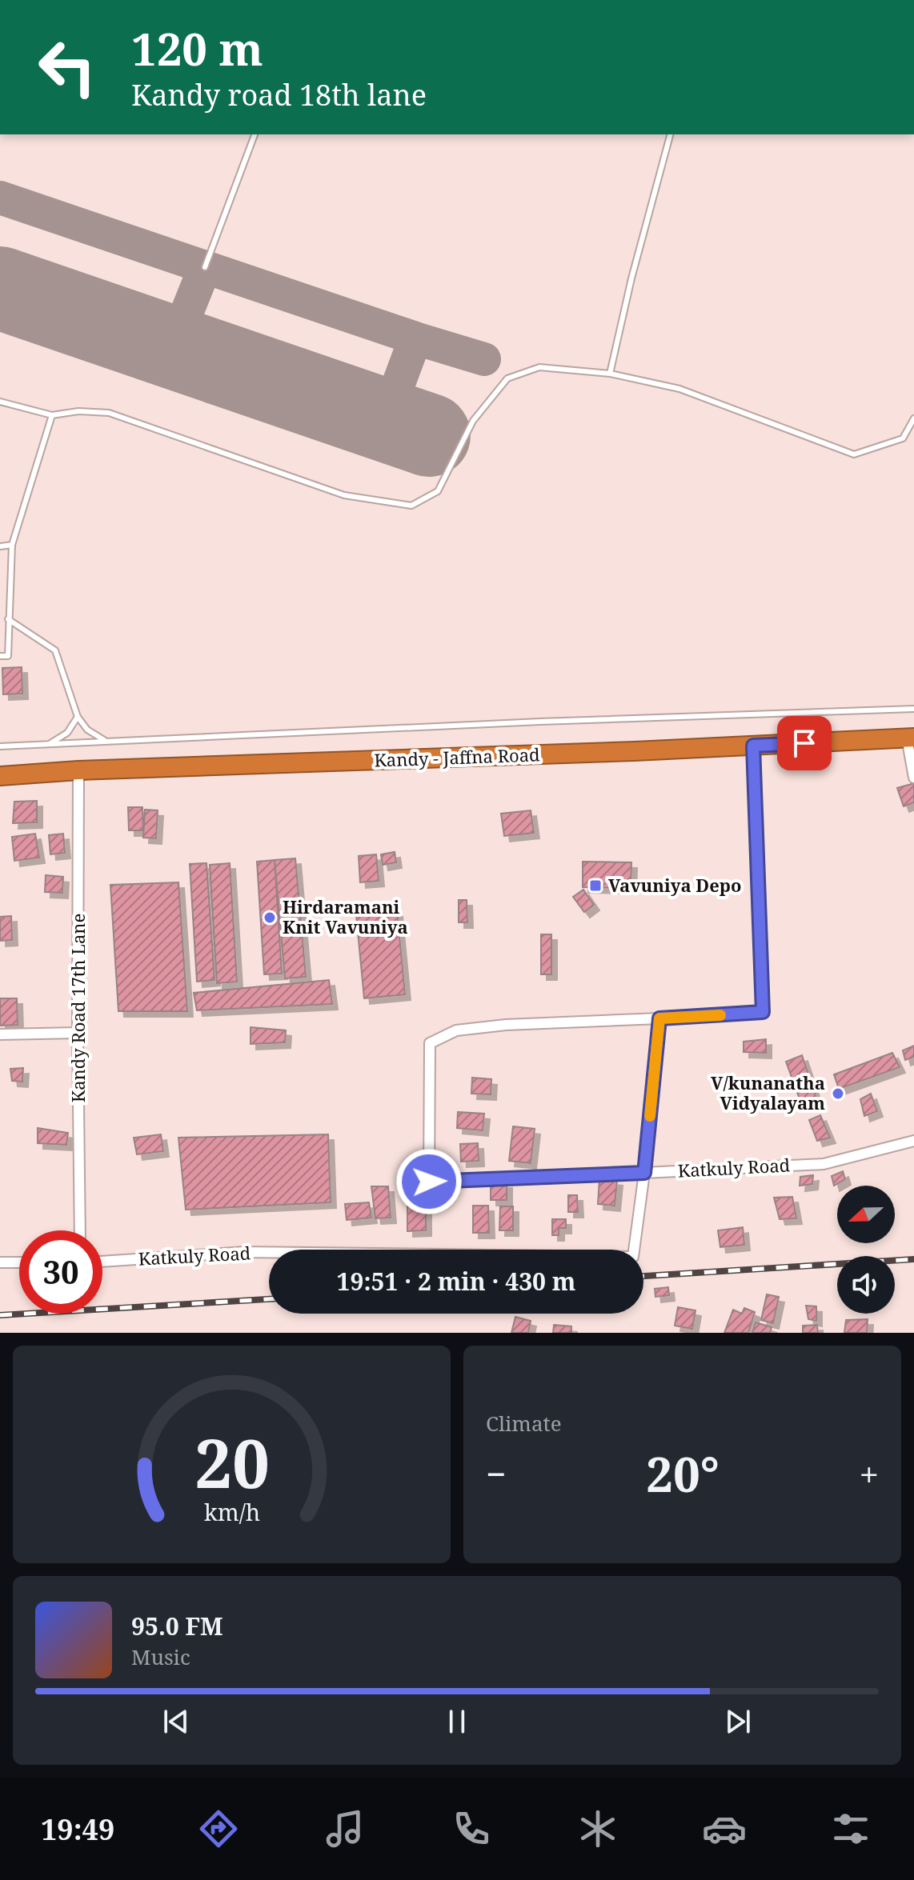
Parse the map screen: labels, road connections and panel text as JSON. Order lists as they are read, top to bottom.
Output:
{
  "streets": {
    "highway": ["Kandy - Jaffna Road"],
    "street": ["Kandy Road 17th Lane", "Katkuly Road"]
  },
  "crossings": [
    ["Kandy - Jaffna Road", "Kandy Road 17th Lane"]
  ],
  "places": {
    "transit": ["Vavuniya Depo"],
    "other": ["Hirdaramani Knit Vavuniya", "V/kunanatha Vidyalayam"]
  },
  "north": "left",
  "page": {
    "turn": ["120 m", "Kandy road 18th lane"],
    "limit": "30",
    "trip": "19:51 · 2 min · 430 m",
    "tile": "Climate",
    "heat": ["−", "20°", "+"],
    "song": ["95.0 FM", "Music"],
    "tabs": "19:49",
    "gauge": ["20", "km/h"]
  }
}
